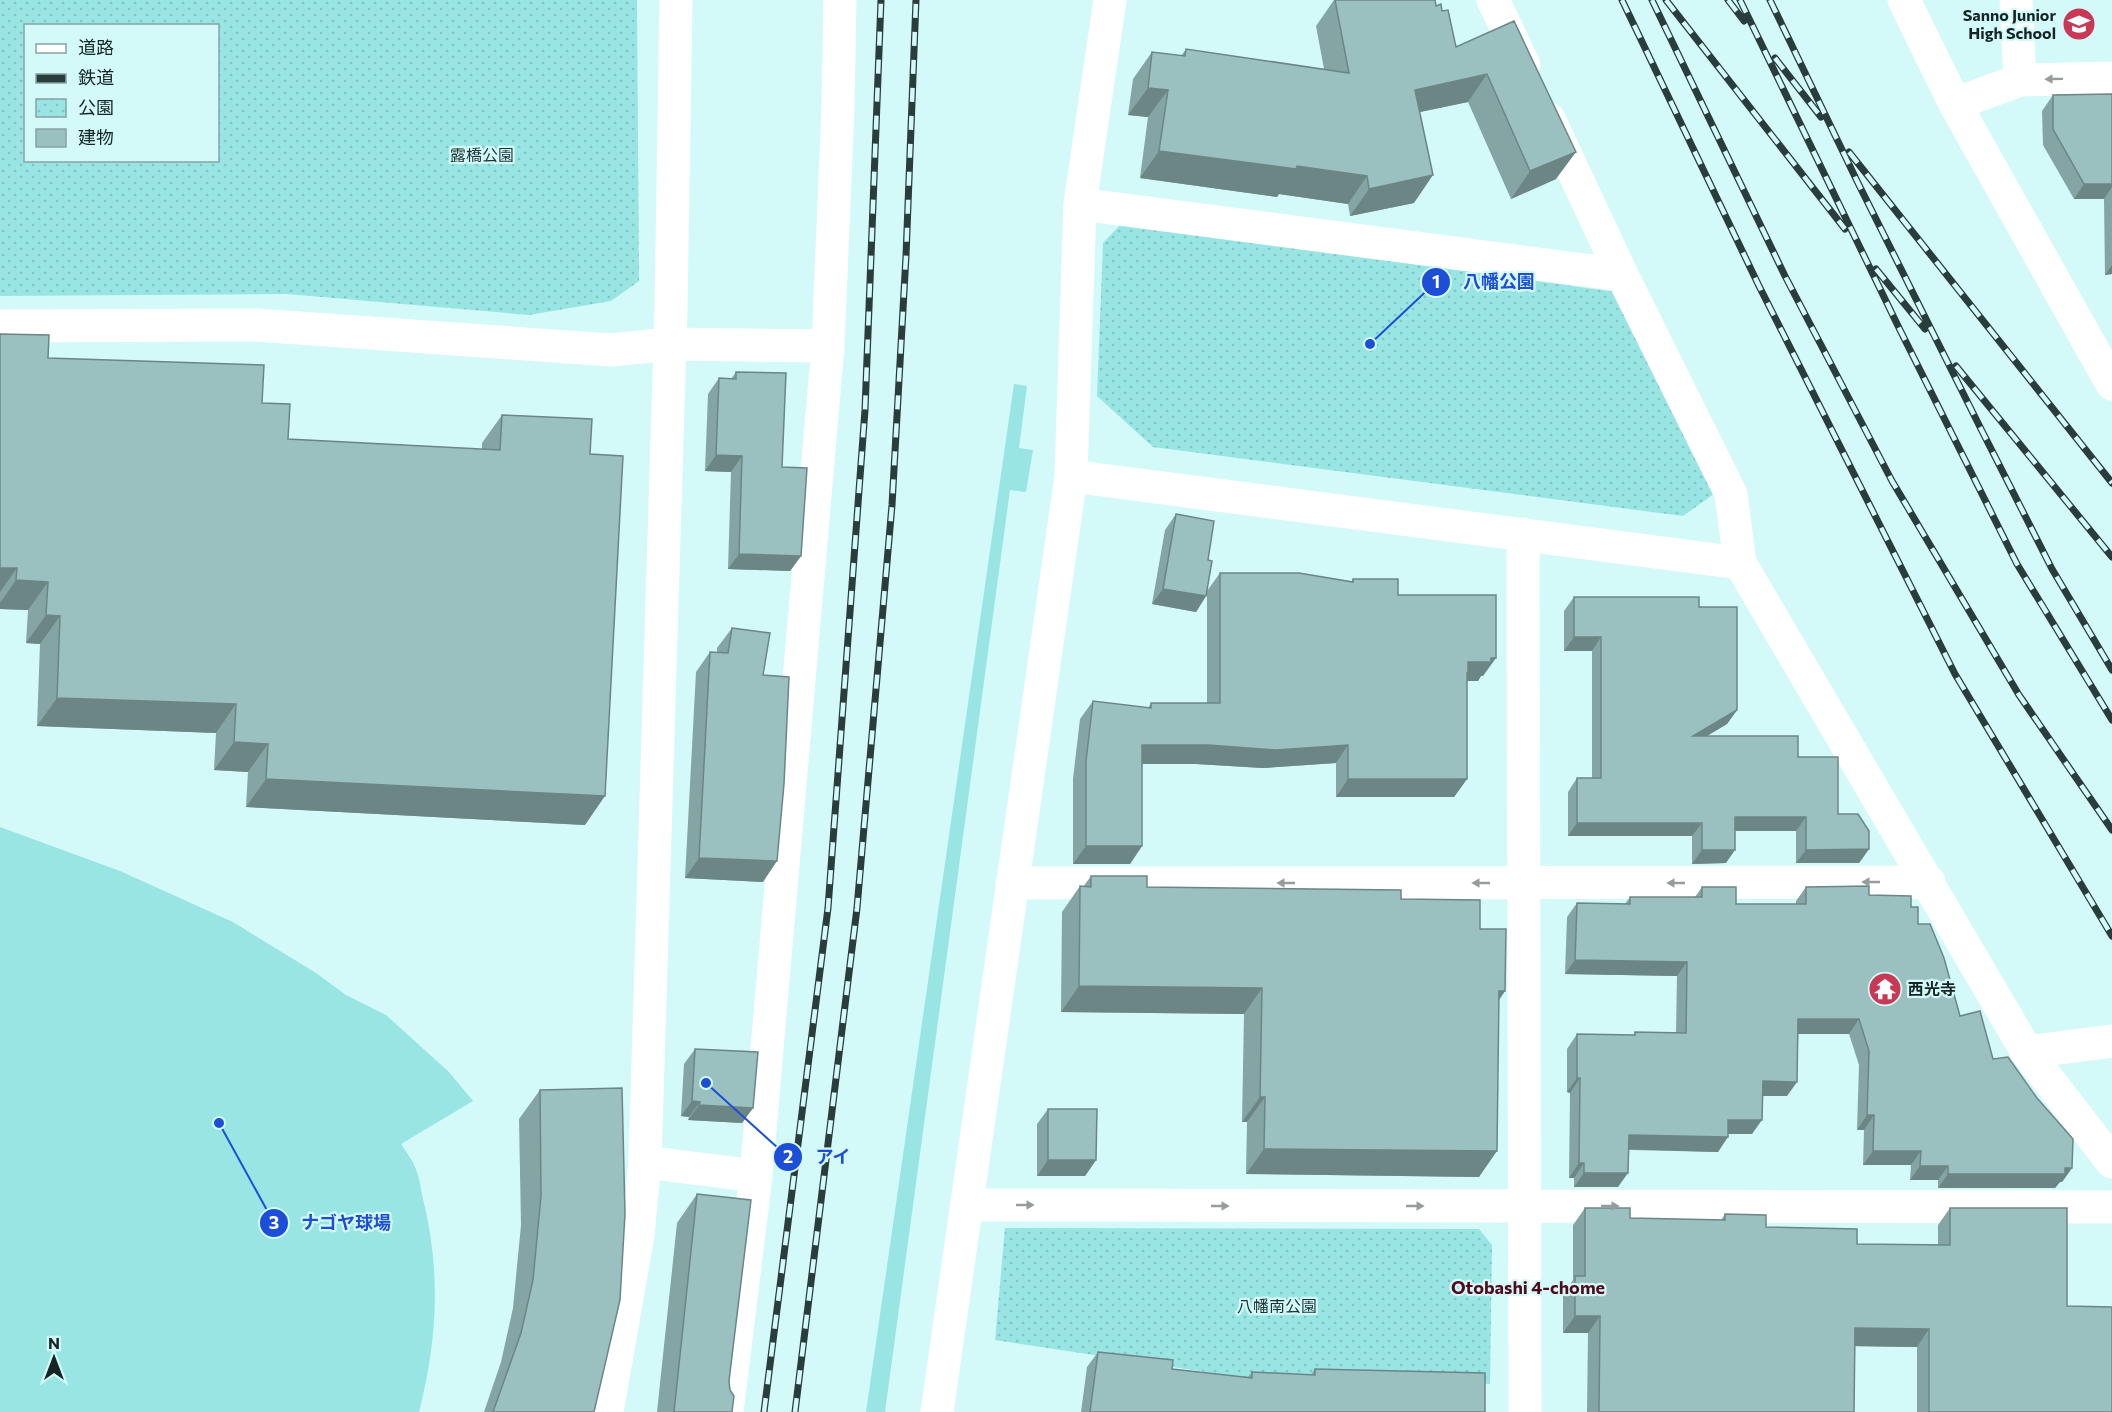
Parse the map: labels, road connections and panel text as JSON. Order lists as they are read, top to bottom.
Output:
{
  "districts": ["Otobashi 4-chome"],
  "parks": ["露橋公園", "八幡南公園"],
  "places": {
    "school or university": ["Sanno Junior High School"],
    "other": ["八幡公園", "アイ", "ナゴヤ球場"],
    "temple": ["西光寺"]
  },
  "legend": [
    "道路",
    "鉄道",
    "公園",
    "建物"
  ],
  "north": "top"
}
